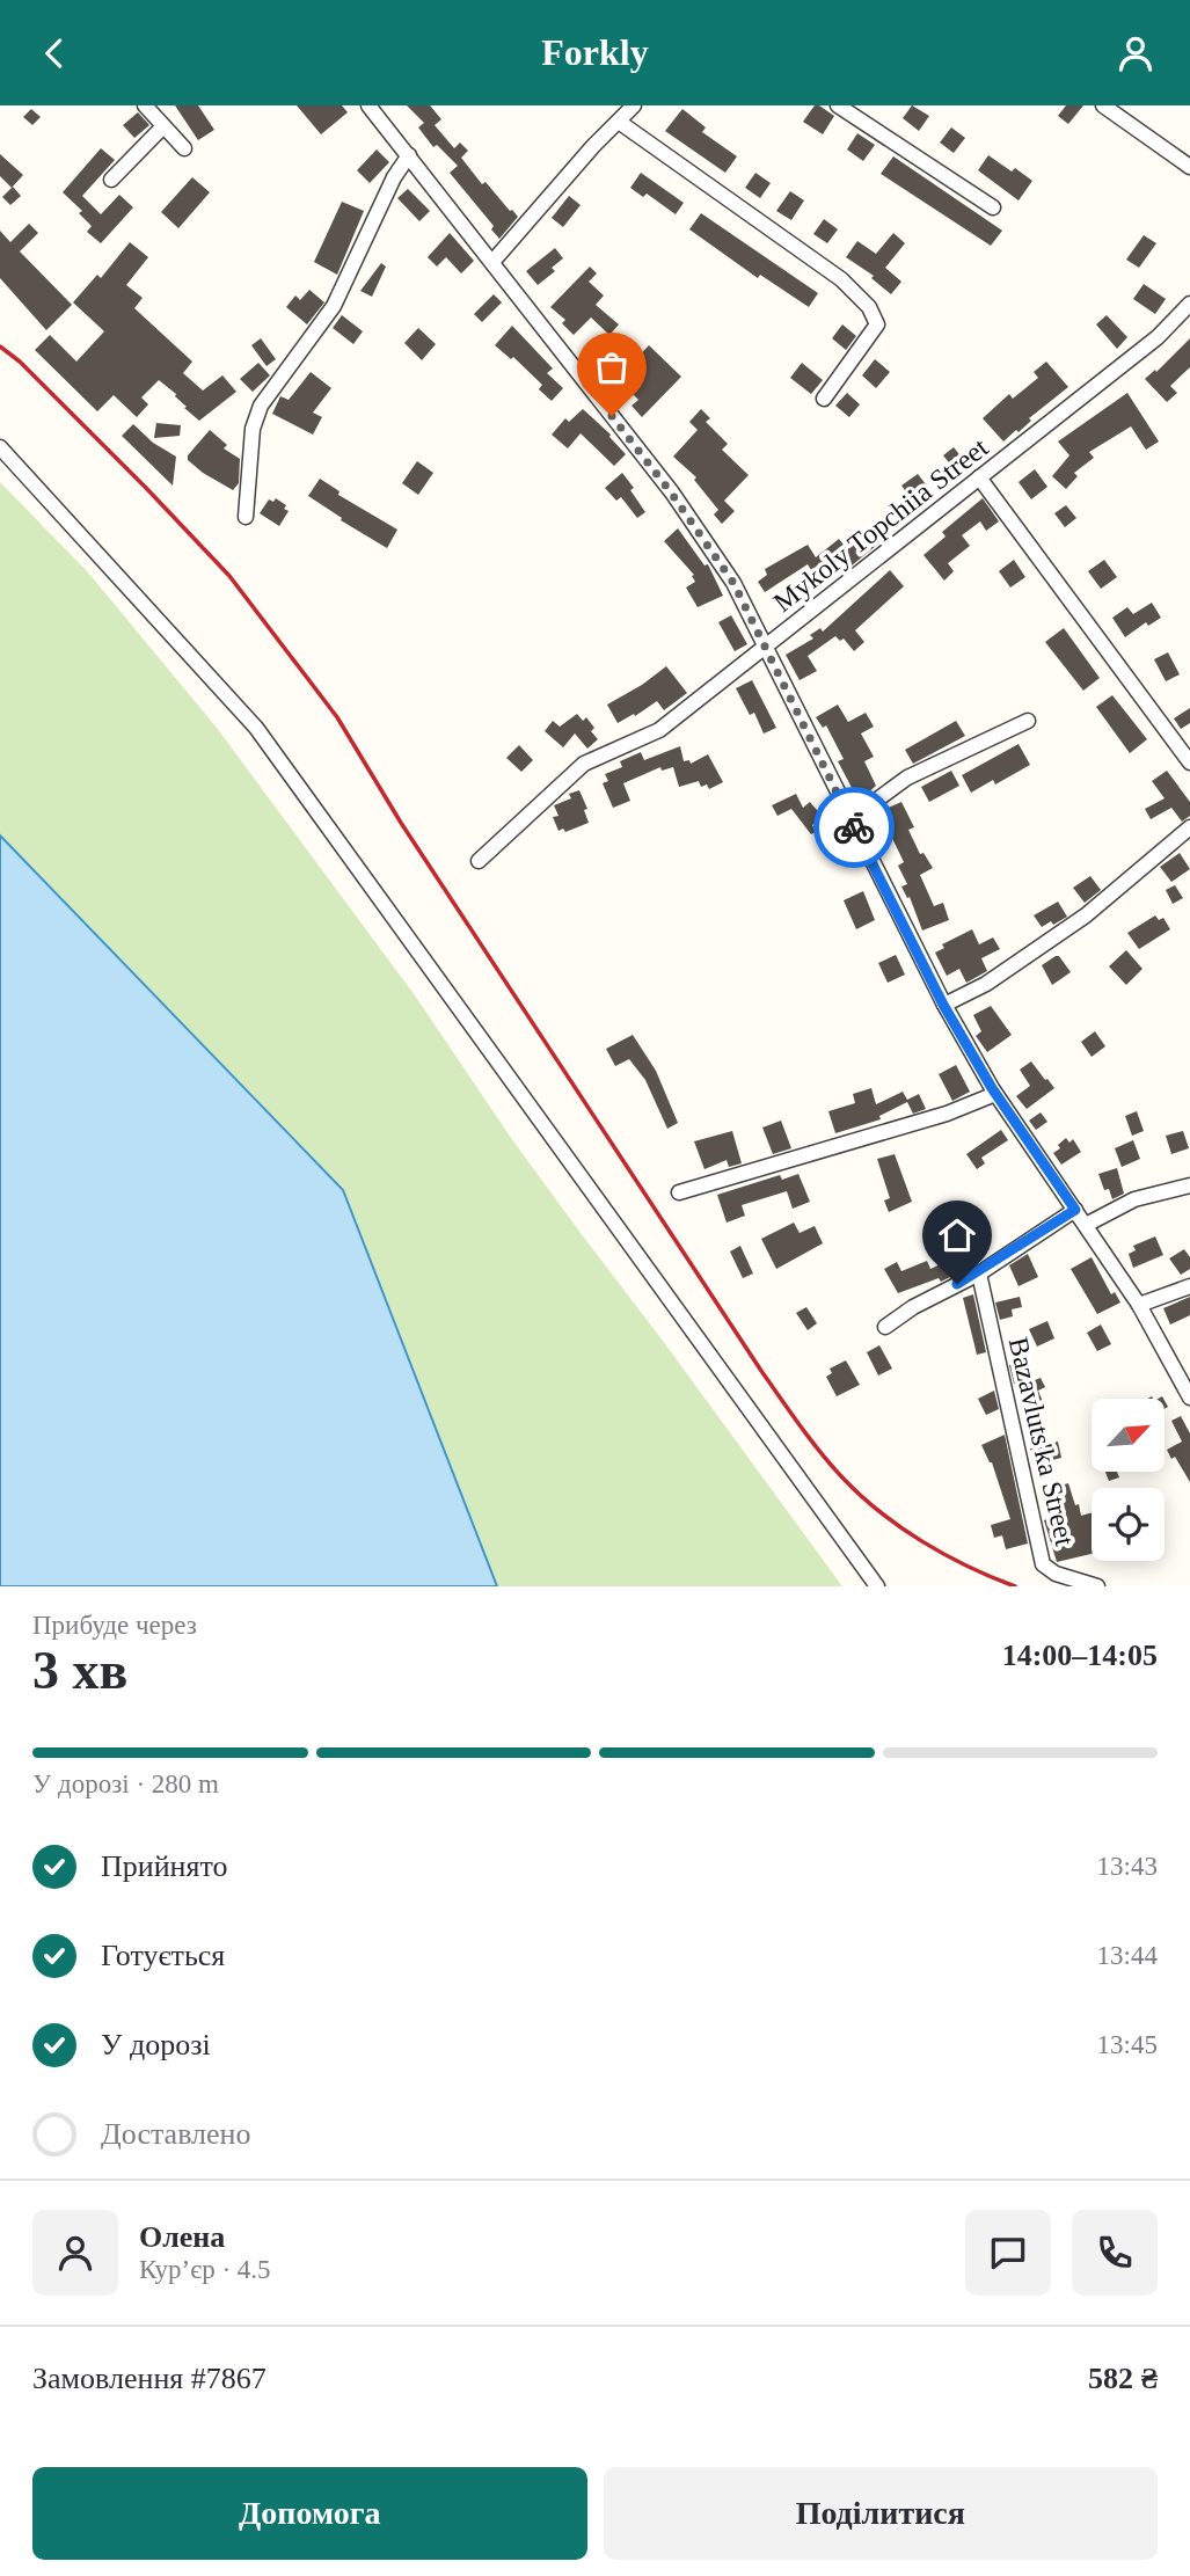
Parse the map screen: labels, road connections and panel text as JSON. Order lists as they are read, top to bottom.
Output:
{
  "streets": {
    "street": ["Mykoly Topchiia Street", "Bazavluts'ka Street"]
  },
  "north": "top right",
  "page": {
    "header": "Forkly",
    "heading": ["3 хв", "Прибуде через", "14:00–14:05"],
    "panel": [
      "Олена",
      "Кур’єр · 4.5",
      "Замовлення #7867",
      "582 ₴"
    ],
    "bar": "У дорозі · 280 m",
    "list": [
      ["Прийнято", "13:43"],
      ["Готується", "13:44"],
      ["У дорозі", "13:45"],
      "Доставлено"
    ],
    "buttons": ["Допомога", "Поділитися"]
  }
}
